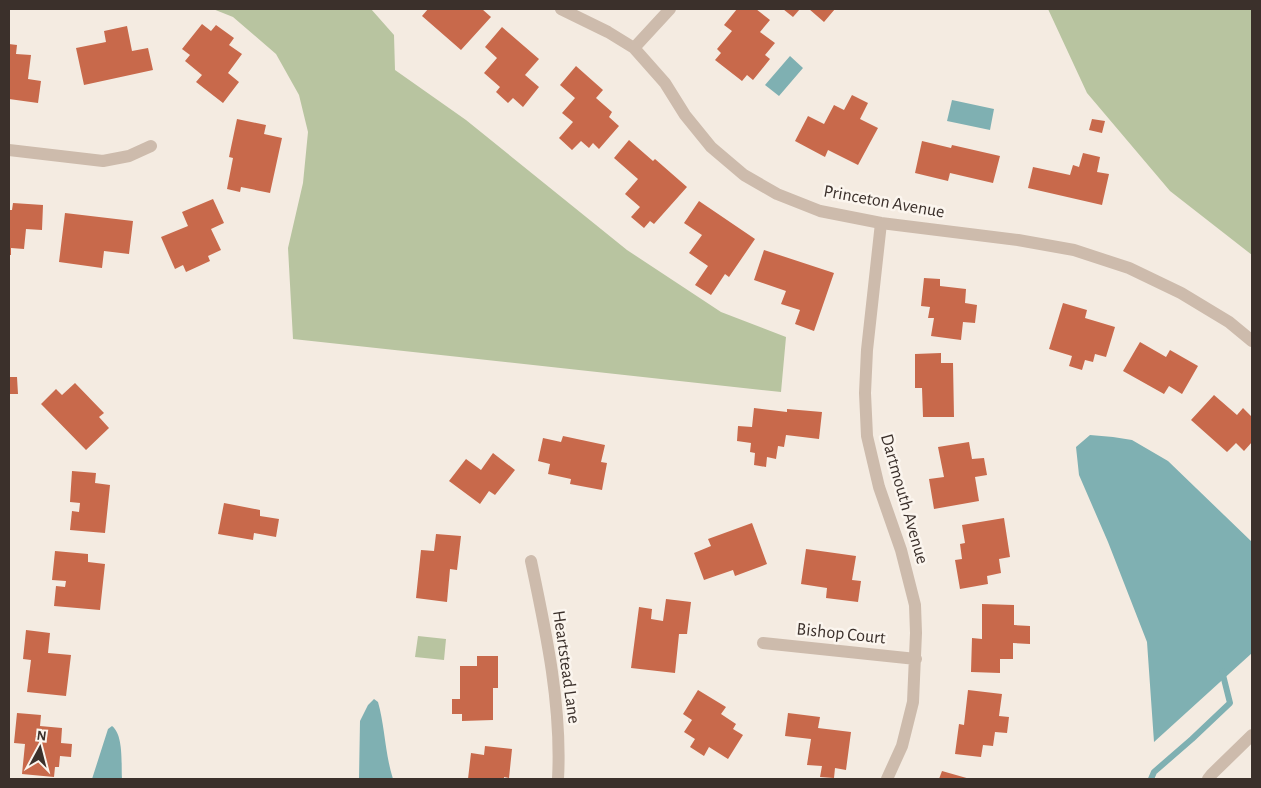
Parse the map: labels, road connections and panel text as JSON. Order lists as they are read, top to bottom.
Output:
{
  "streets": {
    "street": [
      "Princeton Avenue",
      "Dartmouth Avenue",
      "Bishop Court",
      "Heartstead Lane"
    ]
  },
  "crossings": [
    ["Princeton Avenue", "Dartmouth Avenue"],
    ["Dartmouth Avenue", "Bishop Court"]
  ],
  "north": "top"
}
